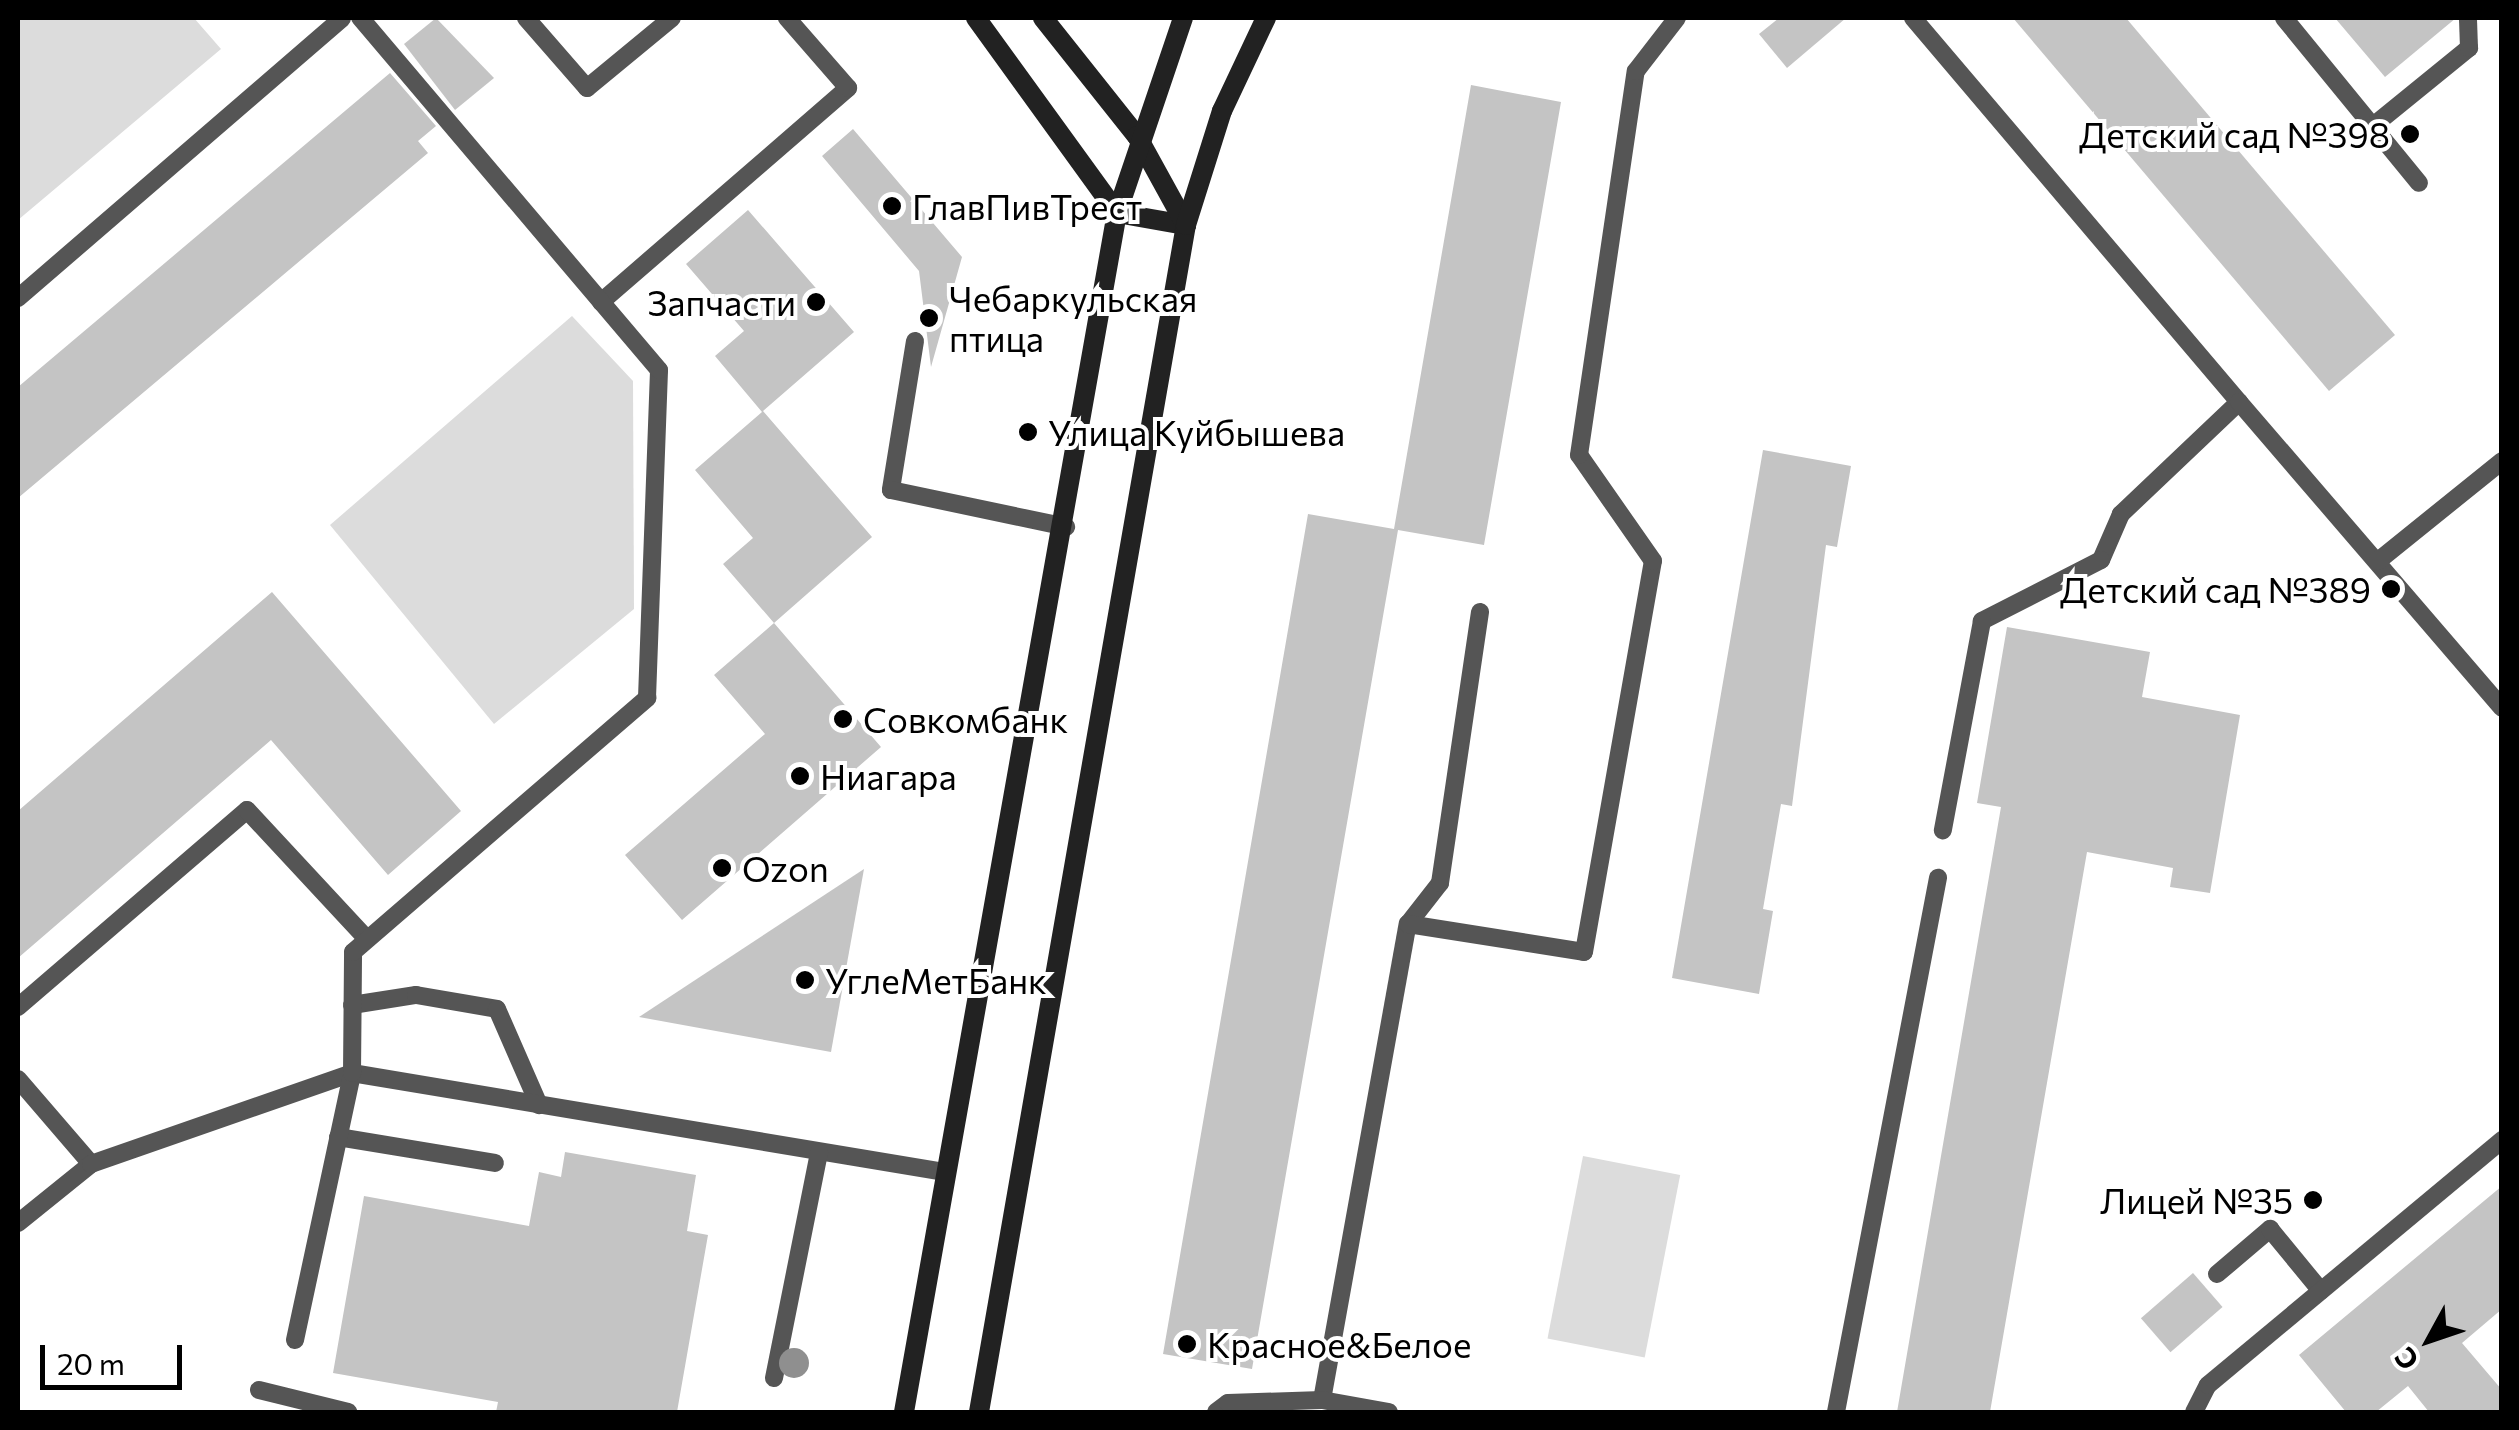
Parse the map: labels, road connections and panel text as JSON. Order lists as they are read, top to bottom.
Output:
{
  "places": [
    "Детский сад №398",
    "ГлавПивТрест",
    "Запчасти",
    "Чебаркульская птица",
    "Улица Куйбышева",
    "Детский сад №389",
    "Совкомбанк",
    "Ниагара",
    "Ozon",
    "УглеМетБанк",
    "Лицей №35",
    "Красное&Белое"
  ],
  "scale_bar": "20 m",
  "north": "bottom left"
}
